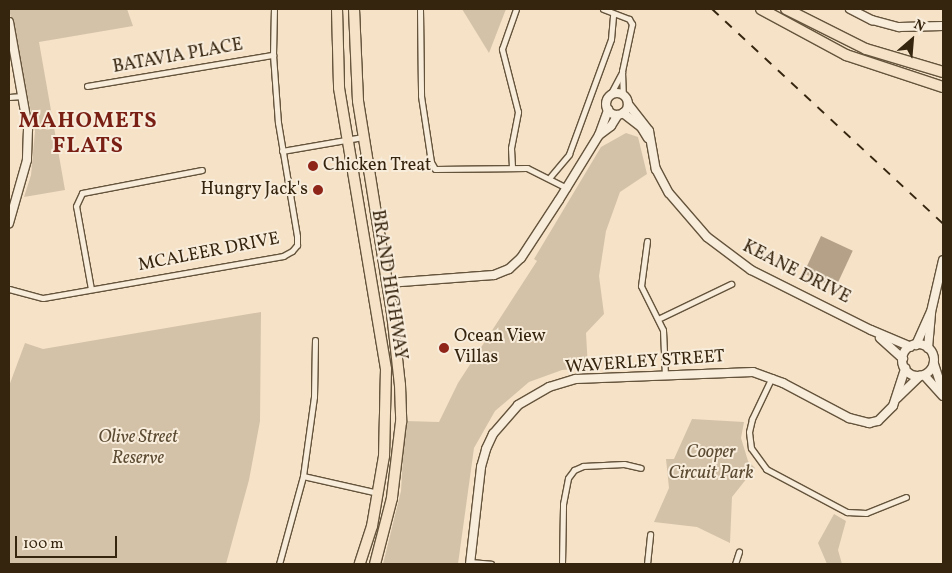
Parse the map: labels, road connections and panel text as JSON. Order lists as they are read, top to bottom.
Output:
{
  "streets": {
    "highway": ["BRAND HIGHWAY"],
    "street": [
      "BATAVIA PLACE",
      "MCALEER DRIVE",
      "KEANE DRIVE",
      "WAVERLEY STREET"
    ]
  },
  "crossings": [
    ["BATAVIA PLACE", "MCALEER DRIVE"],
    ["KEANE DRIVE", "WAVERLEY STREET"]
  ],
  "districts": ["MAHOMETS FLATS"],
  "parks": ["Olive Street Reserve", "Cooper Circuit Park"],
  "places": ["Chicken Treat", "Hungry Jack's", "Ocean View Villas"],
  "scale_bar": "100 m",
  "north": "top right"
}
